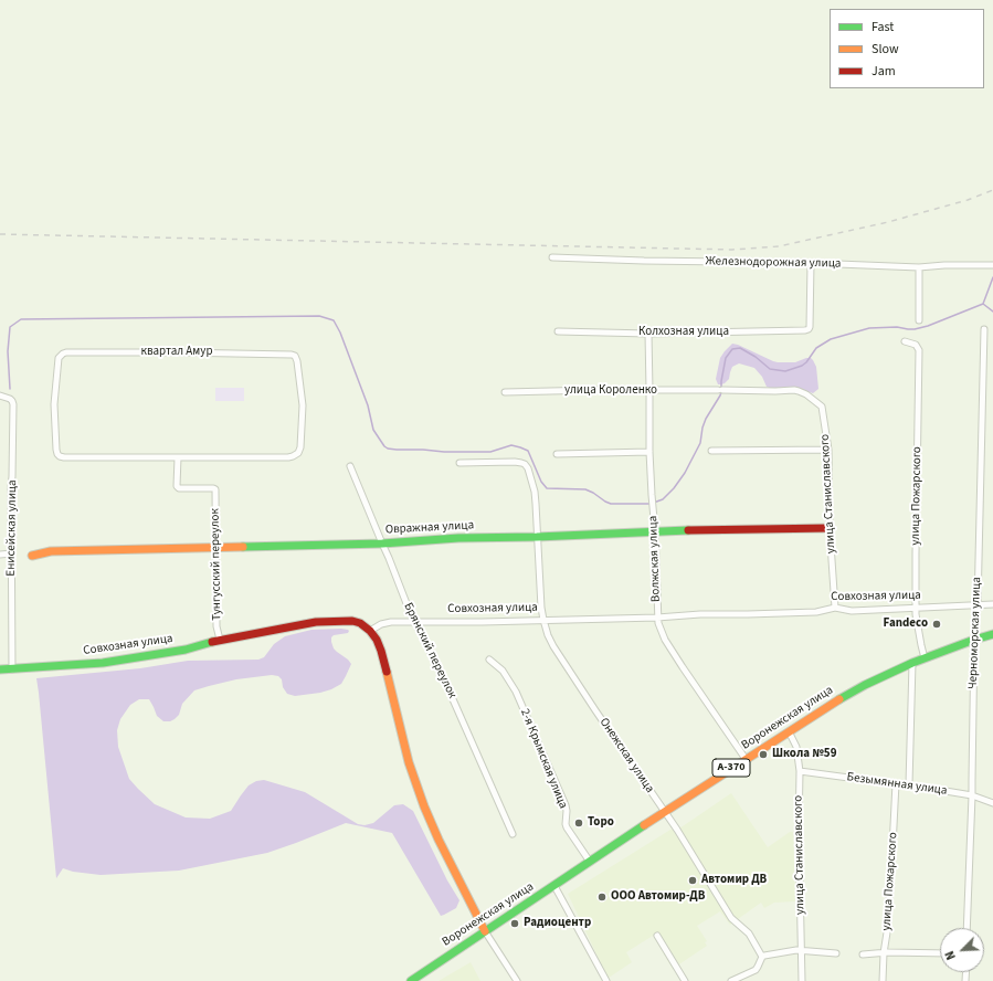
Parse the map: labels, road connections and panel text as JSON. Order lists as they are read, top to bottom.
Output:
{
  "streets": {
    "main road": [
      "Овражная улица",
      "Совхозная улица",
      "Воронежская улица",
      "А-370"
    ],
    "street": [
      "Железнодорожная улица",
      "Колхозная улица",
      "квартал Амур",
      "улица Короленко",
      "улица Станиславского",
      "улица Пожарского",
      "Енисейская улица",
      "Волжская улица",
      "Тунгусский переулок",
      "Черноморская улица",
      "Брянский переулок",
      "Онежская улица",
      "2-я Крымская улица",
      "Безымянная улица"
    ]
  },
  "crossings": [
    ["Железнодорожная улица", "Колхозная улица"],
    ["Колхозная улица", "Волжская улица"],
    ["квартал Амур", "Тунгусский переулок"],
    ["улица Короленко", "улица Станиславского"],
    ["улица Короленко", "Волжская улица"],
    ["улица Станиславского", "Овражная улица"],
    ["улица Станиславского", "Совхозная улица"],
    ["улица Станиславского", "Воронежская улица"],
    ["улица Станиславского", "Безымянная улица"],
    ["улица Пожарского", "Совхозная улица"],
    ["улица Пожарского", "Воронежская улица"],
    ["улица Пожарского", "Безымянная улица"],
    ["Енисейская улица", "Совхозная улица"],
    ["Овражная улица", "Волжская улица"],
    ["Овражная улица", "Тунгусский переулок"],
    ["Овражная улица", "Брянский переулок"],
    ["Овражная улица", "Онежская улица"],
    ["Волжская улица", "Совхозная улица"],
    ["Волжская улица", "Воронежская улица"],
    ["Тунгусский переулок", "Совхозная улица"],
    ["Совхозная улица", "Черноморская улица"],
    ["Совхозная улица", "Брянский переулок"],
    ["Совхозная улица", "Онежская улица"],
    ["Черноморская улица", "Воронежская улица"],
    ["Черноморская улица", "Безымянная улица"],
    ["Воронежская улица", "Онежская улица"],
    ["Воронежская улица", "2-я Крымская улица"]
  ],
  "places": [
    "Fandeco",
    "Школа №59",
    "Торо",
    "Автомир ДВ",
    "ООО Автомир-ДВ",
    "Радиоцентр"
  ],
  "legend": ["Fast", "Slow", "Jam"],
  "north": "bottom left"
}
